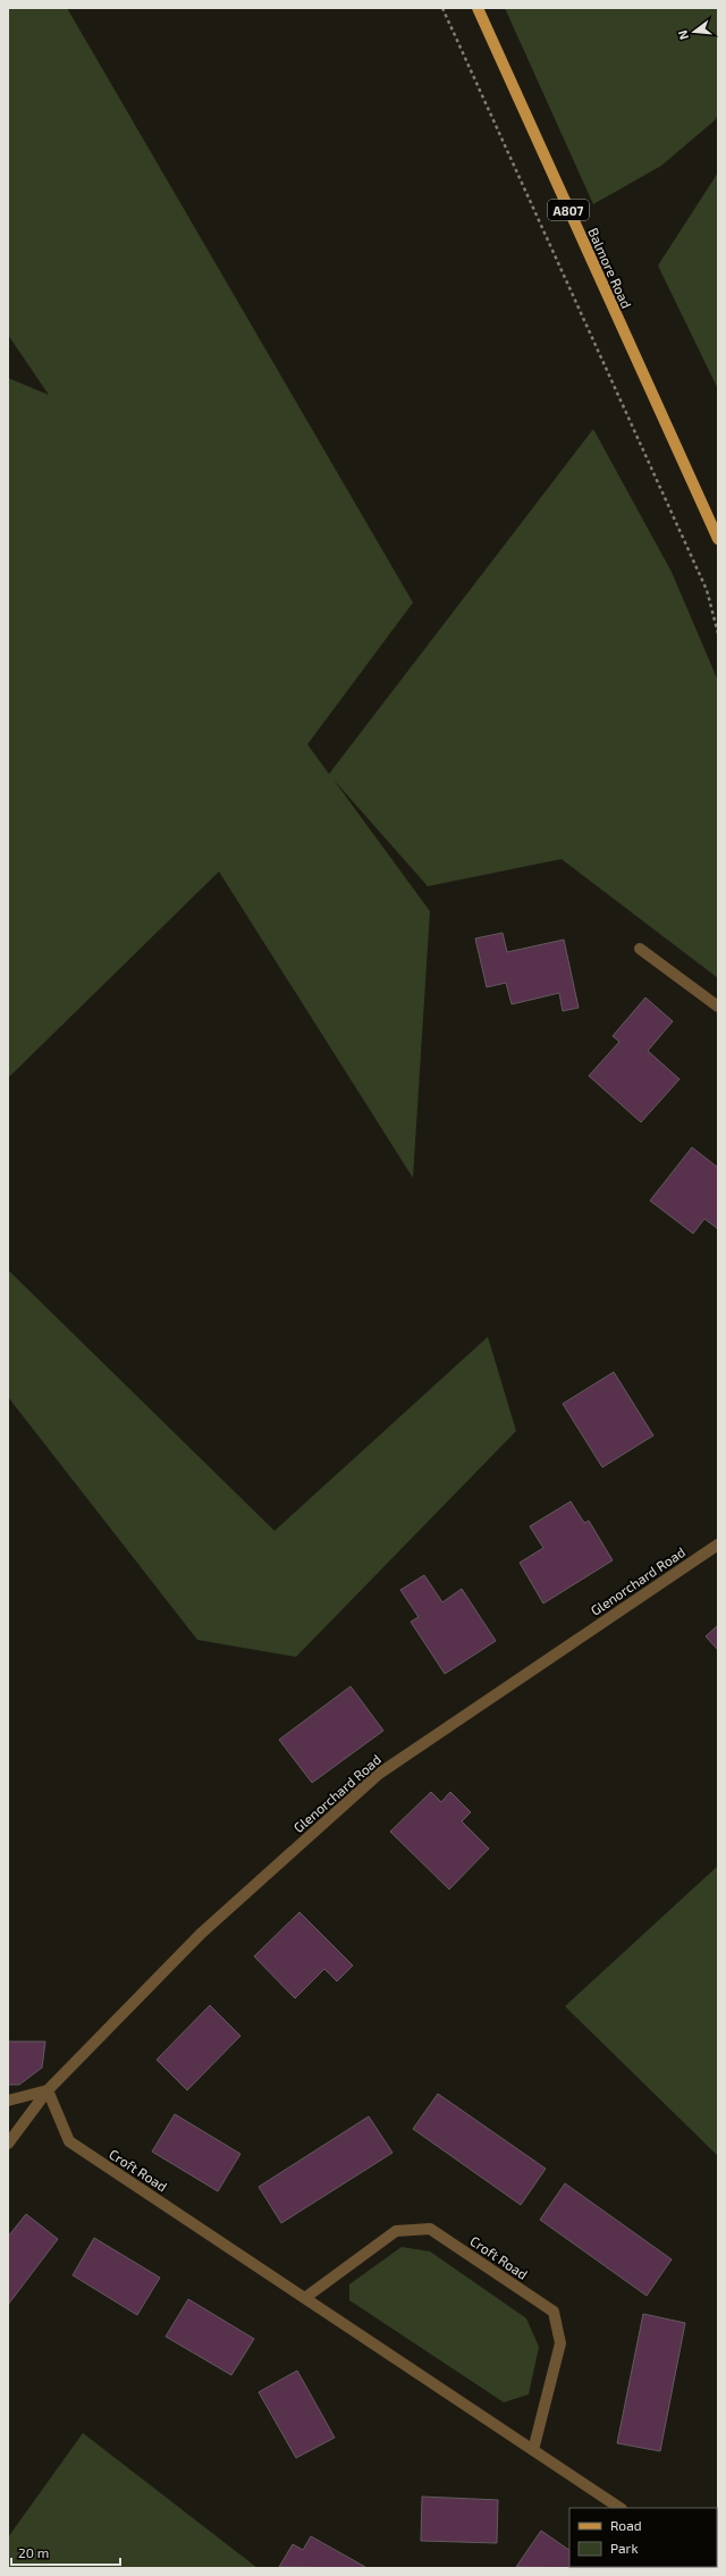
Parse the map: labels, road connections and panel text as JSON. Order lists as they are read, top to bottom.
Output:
{
  "streets": {
    "main road": ["A807", "Balmore Road"],
    "street": ["Glenorchard Road", "Croft Road"]
  },
  "crossings": [
    ["Glenorchard Road", "Croft Road"]
  ],
  "legend": ["Road", "Park"],
  "scale_bar": "20 m",
  "north": "left"
}
